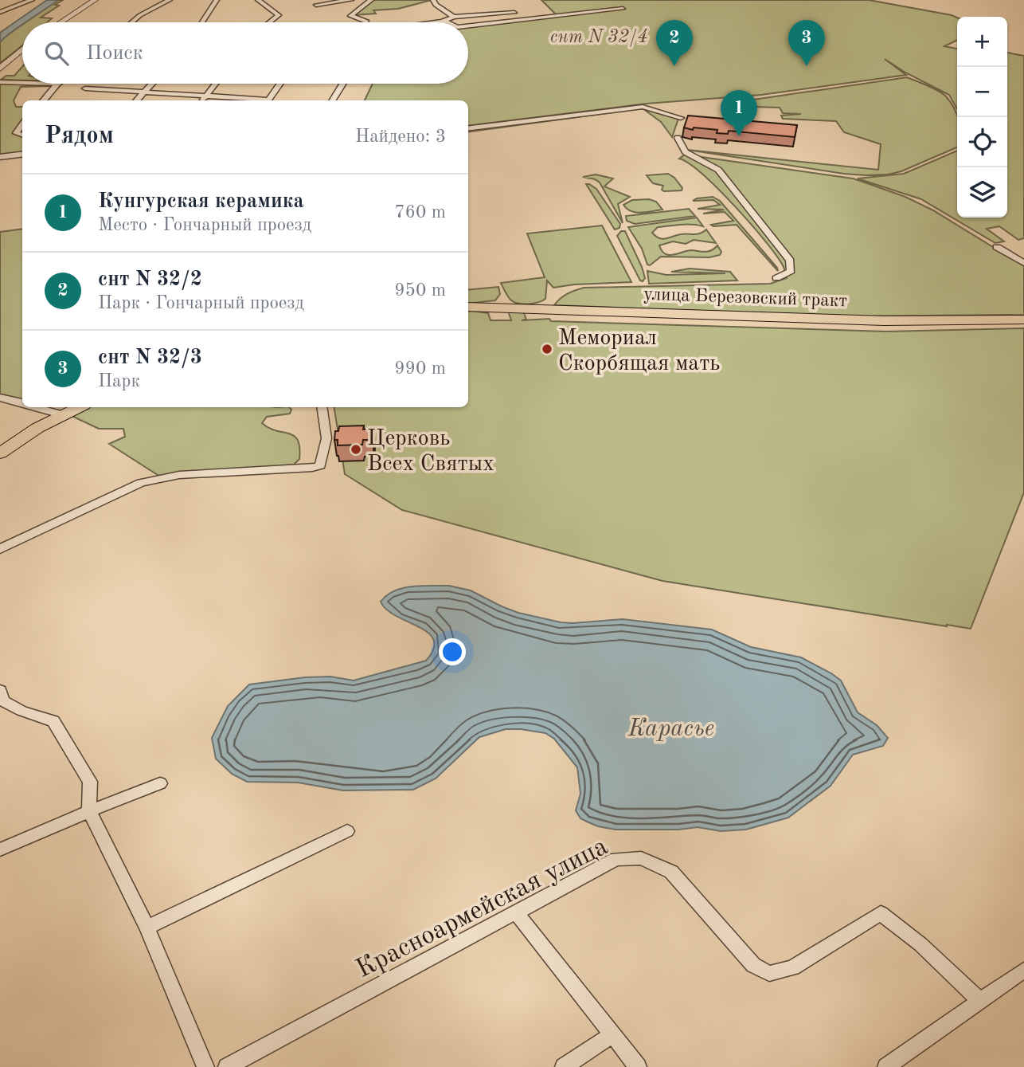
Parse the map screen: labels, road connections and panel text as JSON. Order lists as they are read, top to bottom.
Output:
{
  "streets": {
    "main road": ["улица Березовский тракт"],
    "street": ["Красноармейская улица"]
  },
  "water": ["Карасье"],
  "parks": ["снт N 32/4"],
  "places": ["Мемориал Скорбящая мать", "Церковь Всех Святых"],
  "page": {
    "map_buttons": ["+", "−"],
    "pins": ["2", "3", "1"],
    "search": "Поиск",
    "heading": ["Рядом", "Найдено: 3"],
    "list": [
      {
        "mark": "1",
        "name": "Кунгурская керамика",
        "note": "Место · Гончарный проезд",
        "value": "760 m"
      },
      {
        "mark": "2",
        "name": "снт N 32/2",
        "note": "Парк · Гончарный проезд",
        "value": "950 m"
      },
      {
        "mark": "3",
        "name": "снт N 32/3",
        "note": "Парк",
        "value": "990 m"
      }
    ]
  }
}
